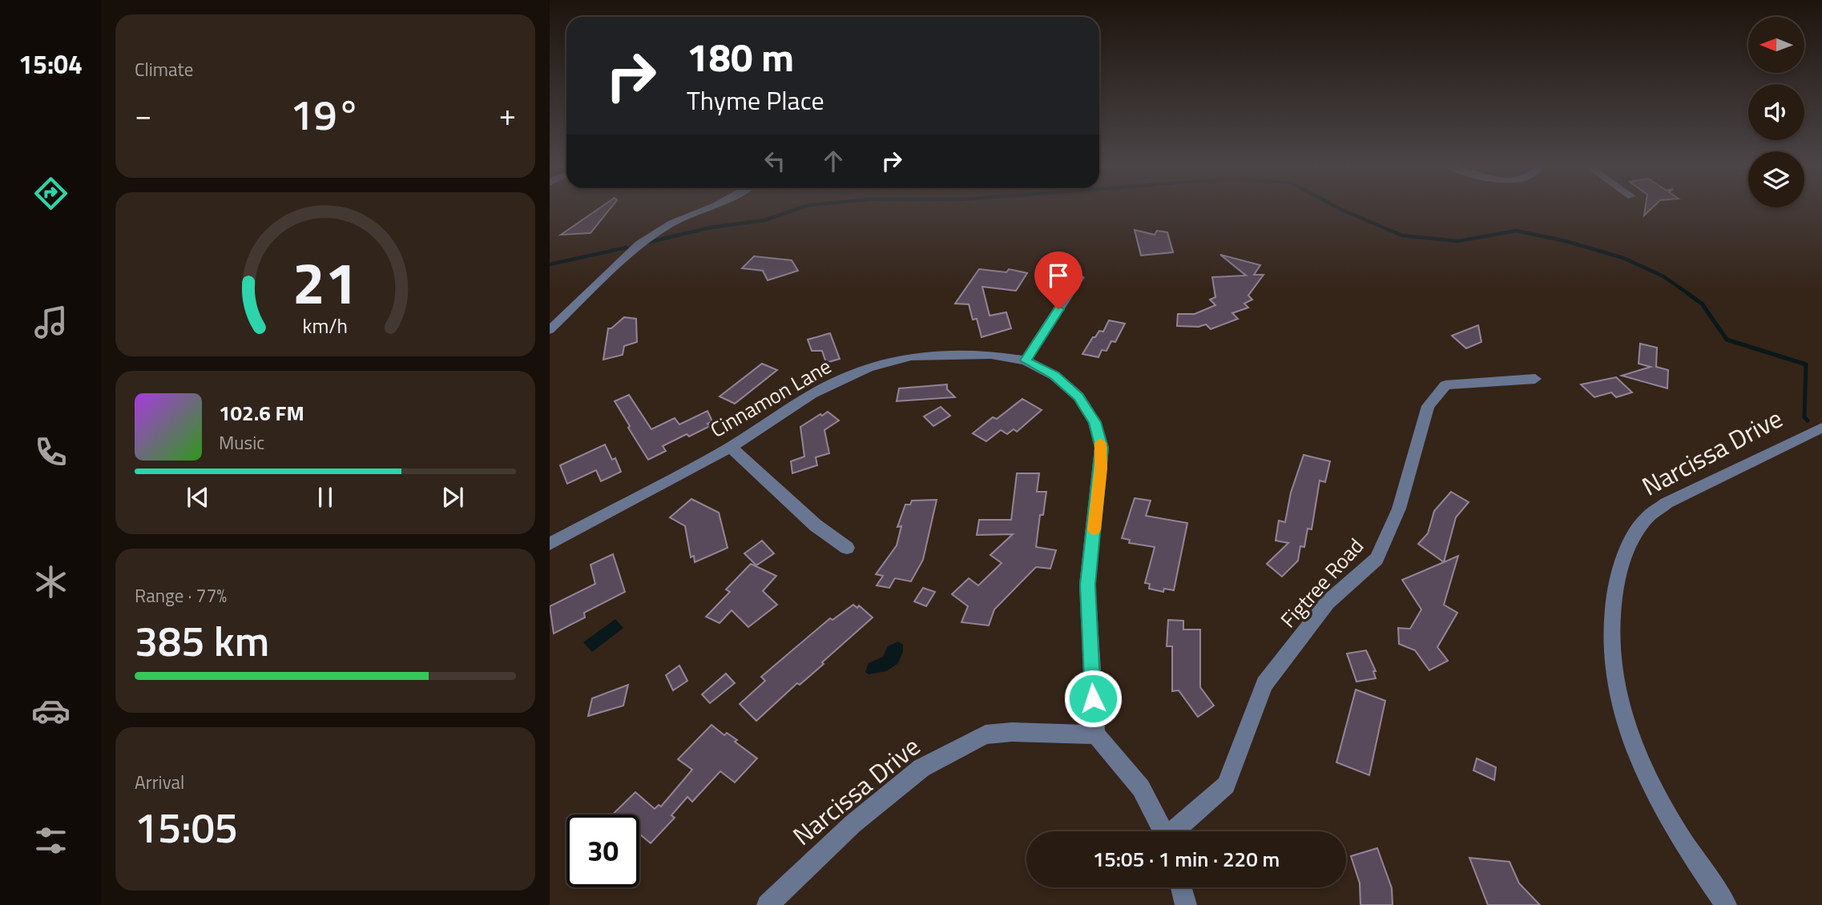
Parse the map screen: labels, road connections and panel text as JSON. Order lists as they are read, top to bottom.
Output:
{
  "streets": {
    "street": ["Cinnamon Lane", "Narcissa Drive", "Figtree Road"]
  },
  "crossings": [
    ["Cinnamon Lane", "Narcissa Drive"]
  ],
  "north": "left",
  "page": {
    "tabs": "15:04",
    "tile": [
      "Climate",
      ["Range · 77%", "385 km"],
      ["Arrival", "15:05"]
    ],
    "turn": ["180 m", "Thyme Place"],
    "heat": ["−", "19°", "+"],
    "song": ["102.6 FM", "Music"],
    "limit": "30",
    "trip": "15:05 · 1 min · 220 m",
    "gauge": ["21", "km/h"]
  }
}
